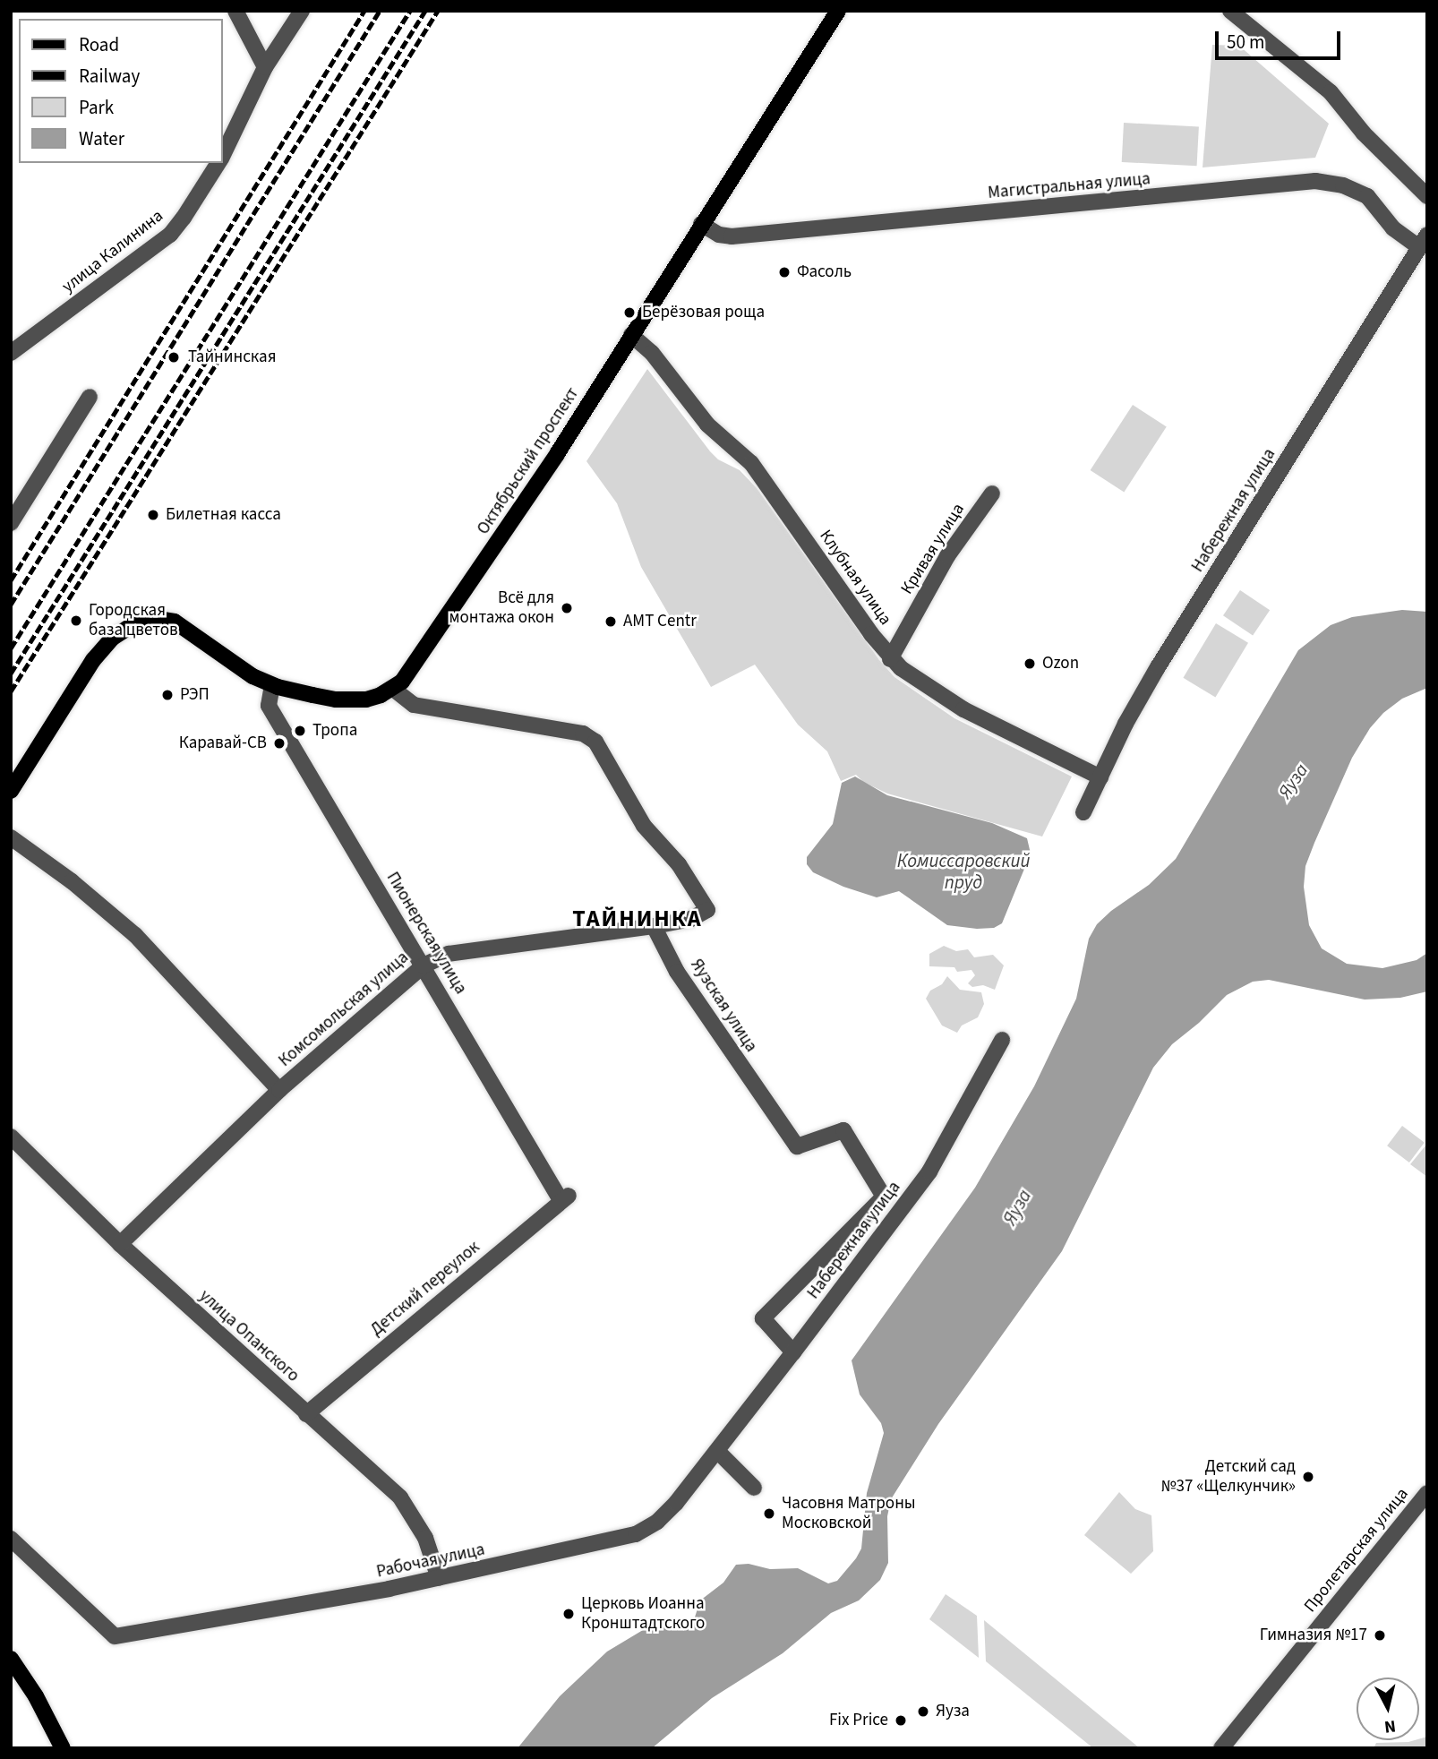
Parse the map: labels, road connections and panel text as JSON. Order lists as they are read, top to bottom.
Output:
{
  "streets": {
    "main road": ["Октябрьский проспект"],
    "street": [
      "Магистральная улица",
      "улица Калинина",
      "Набережная улица",
      "Кривая улица",
      "Клубная улица",
      "Пионерская улица",
      "Яузская улица",
      "Комсомольская улица",
      "Детский переулок",
      "улица Опанского",
      "Пролетарская улица",
      "Рабочая улица"
    ]
  },
  "crossings": [
    ["Магистральная улица", "Октябрьский проспект"],
    ["Магистральная улица", "Набережная улица"],
    ["Октябрьский проспект", "Клубная улица"],
    ["Набережная улица", "Клубная улица"],
    ["Набережная улица", "Яузская улица"],
    ["Набережная улица", "Рабочая улица"],
    ["Кривая улица", "Клубная улица"],
    ["Пионерская улица", "Комсомольская улица"],
    ["Пионерская улица", "Детский переулок"],
    ["Яузская улица", "Комсомольская улица"],
    ["Комсомольская улица", "улица Опанского"],
    ["Детский переулок", "улица Опанского"],
    ["улица Опанского", "Рабочая улица"]
  ],
  "districts": ["ТАЙНИНКА"],
  "water": ["Яуза", "Комиссаровский пруд"],
  "places": [
    "Фасоль",
    "Берёзовая роща",
    "Тайнинская",
    "Билетная касса",
    "Всё для монтажа окон",
    "Городская база цветов",
    "AMT Centr",
    "Ozon",
    "РЭП",
    "Тропа",
    "Каравай-СВ",
    "Детский сад №37 «Щелкунчик»",
    "Часовня Матроны Московской",
    "Церковь Иоанна Кронштадтского",
    "Гимназия №17",
    "Яуза",
    "Fix Price"
  ],
  "legend": [
    "Road",
    "Railway",
    "Park",
    "Water"
  ],
  "scale_bar": "50 m",
  "north": "bottom"
}
